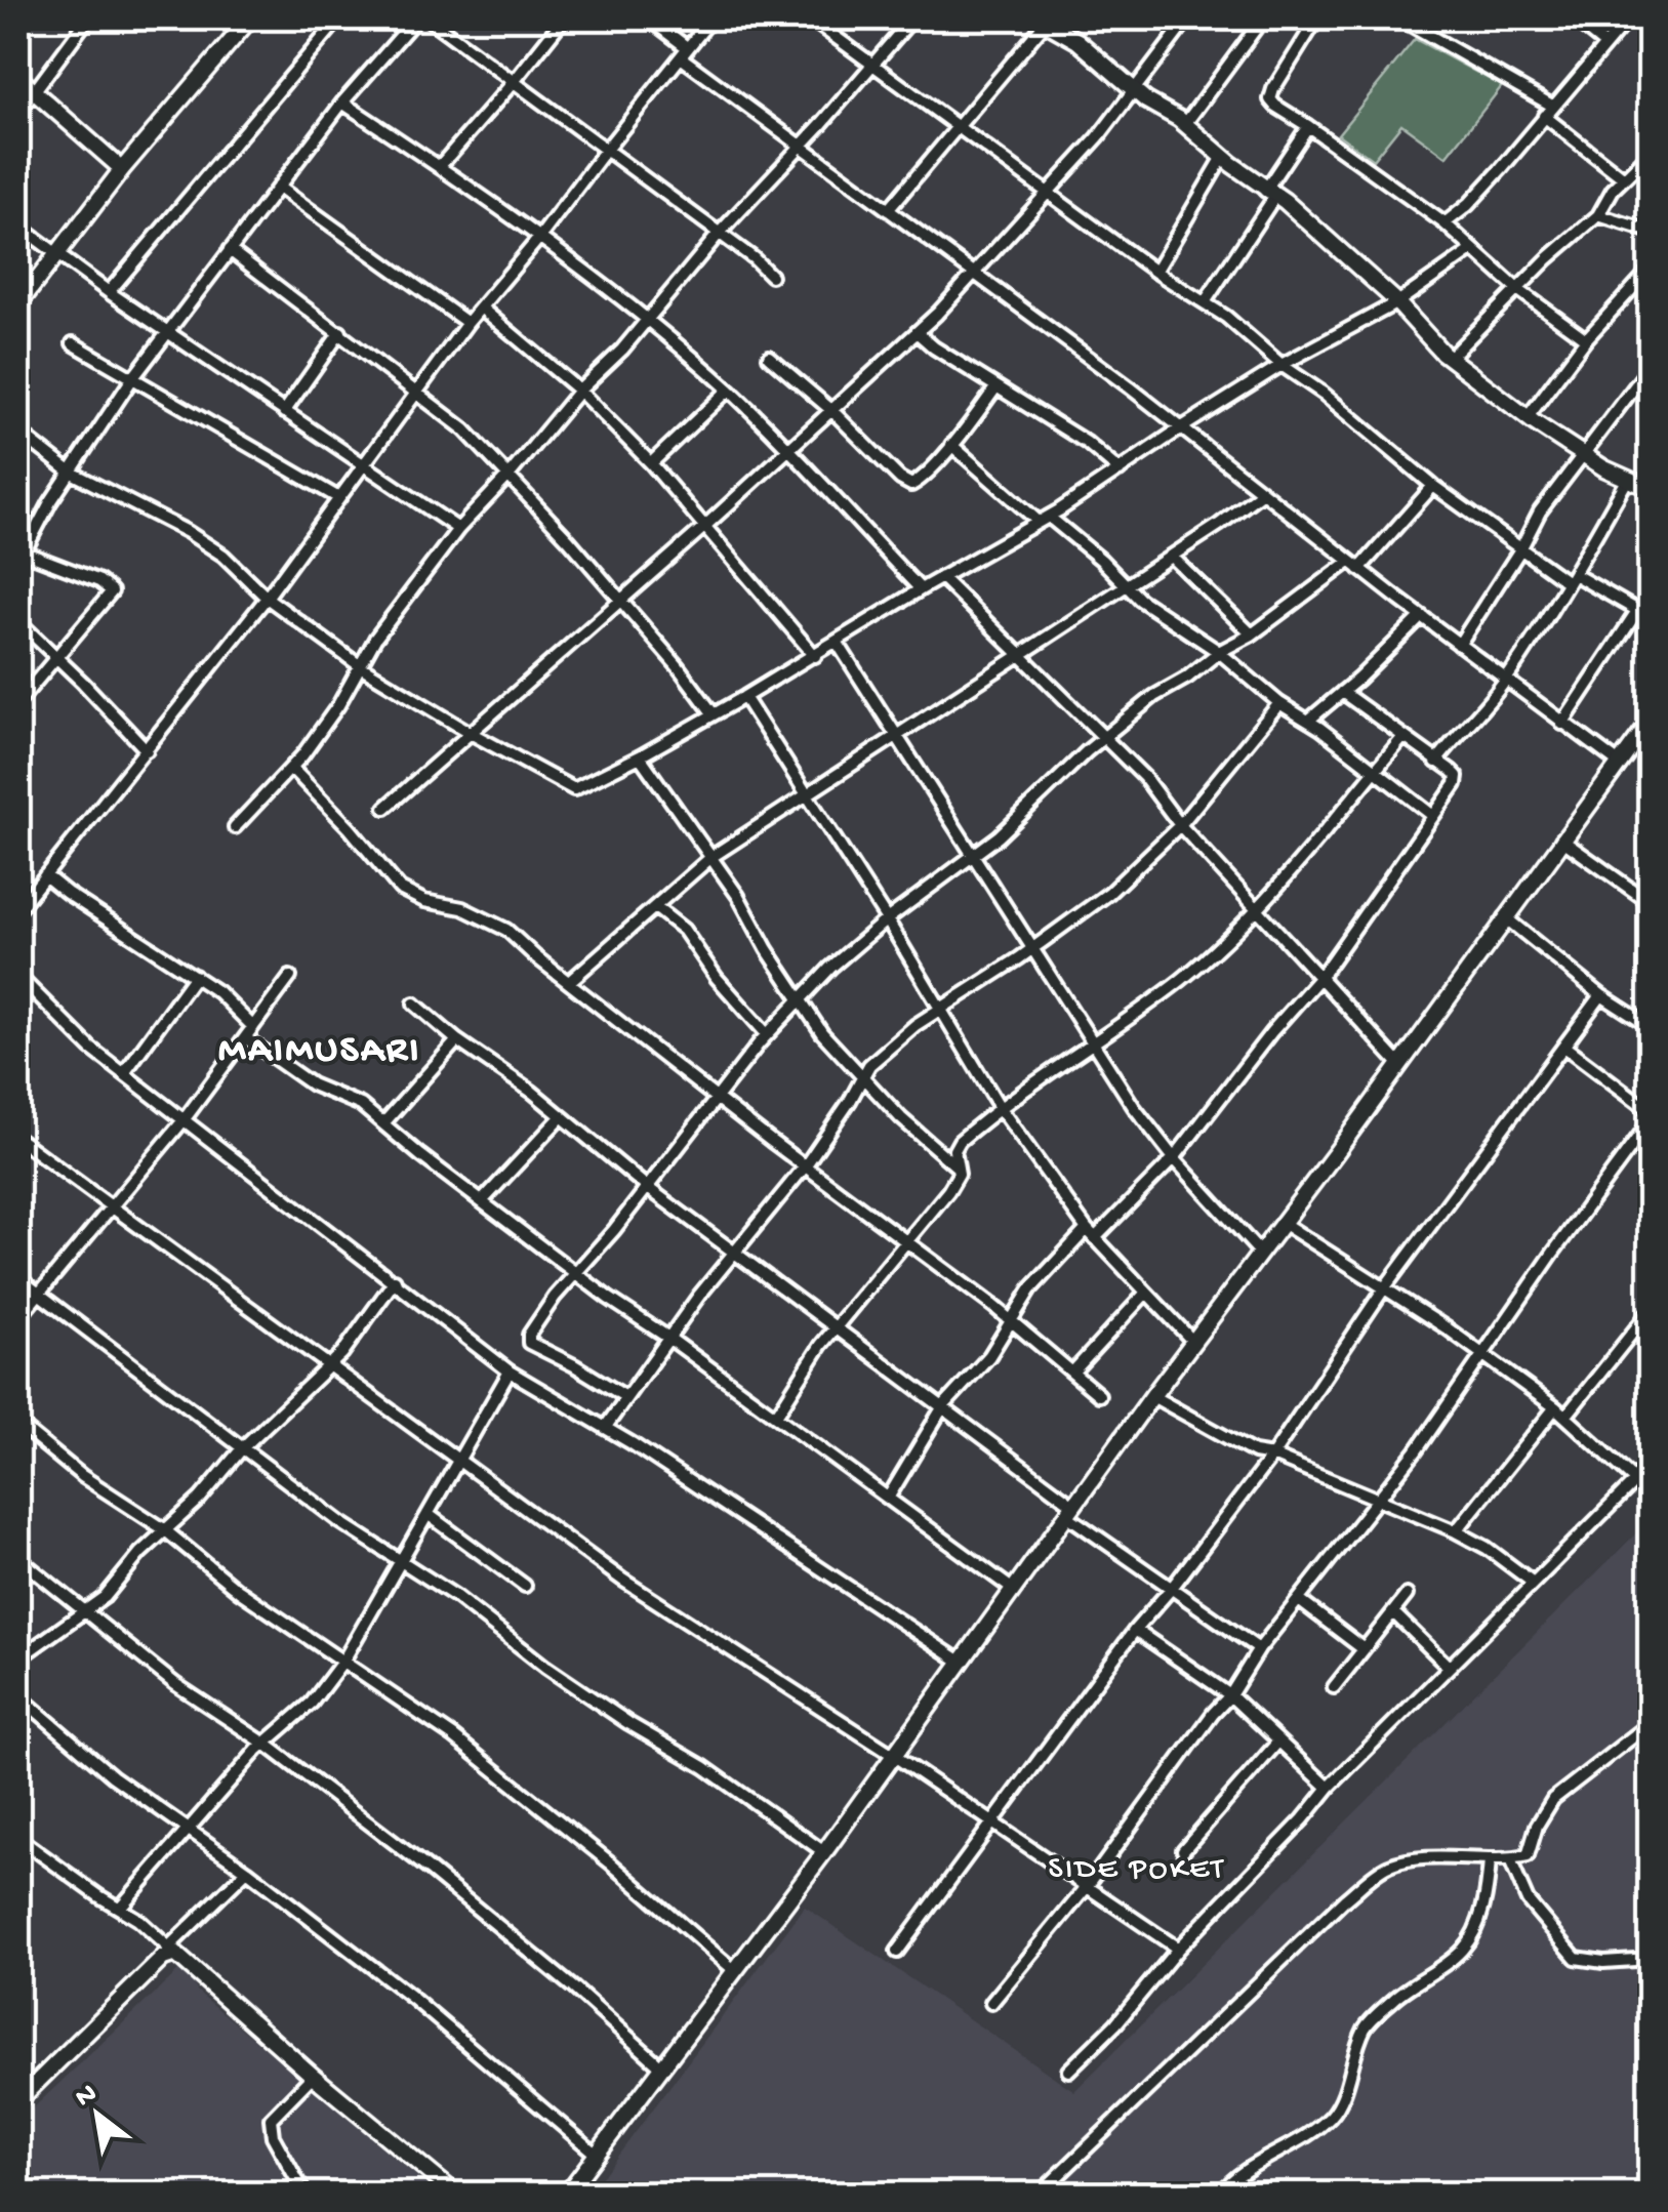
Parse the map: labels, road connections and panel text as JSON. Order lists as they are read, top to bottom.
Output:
{
  "districts": ["MAIMUSARI", "SIDE POKET"],
  "north": "top left"
}
